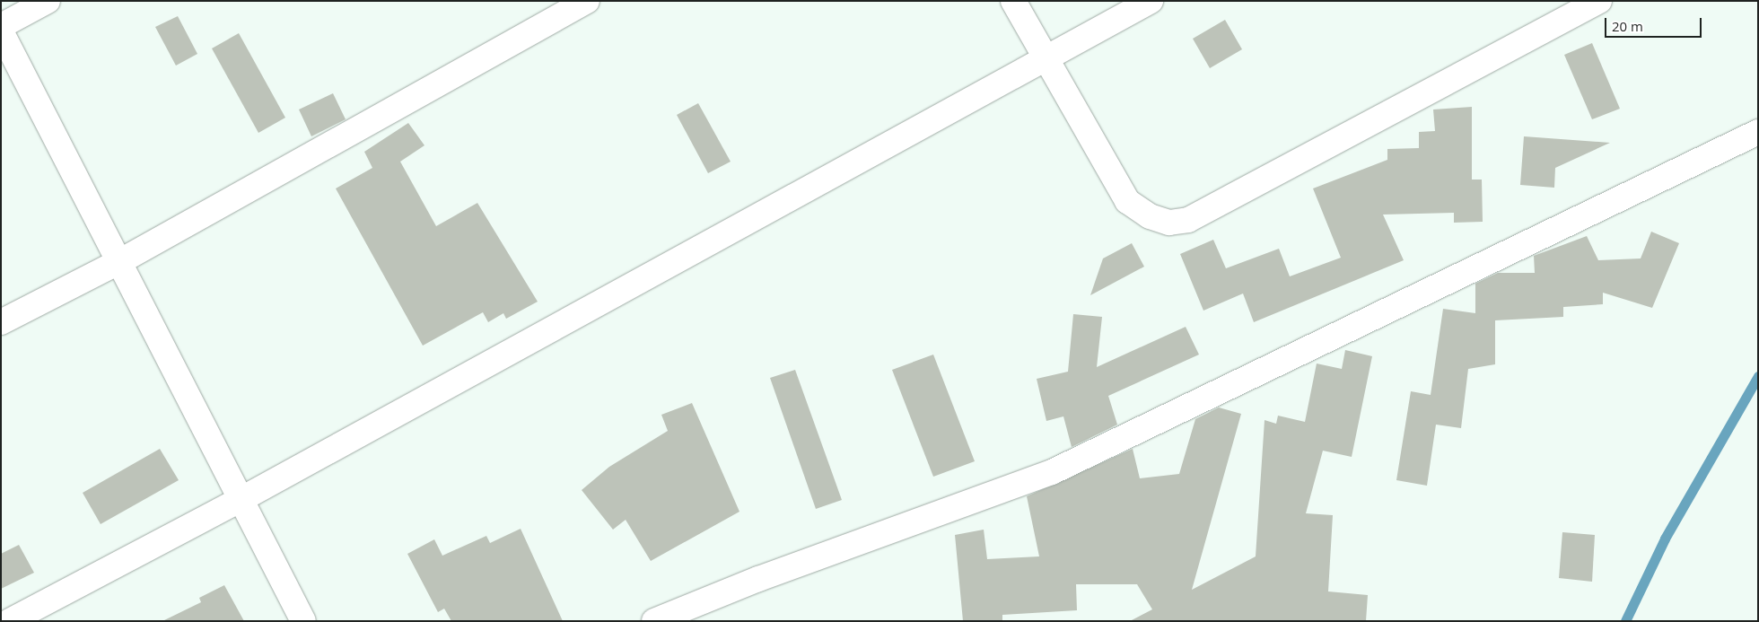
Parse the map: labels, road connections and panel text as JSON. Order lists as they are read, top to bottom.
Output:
{
  "scale_bar": "20 m"
}
